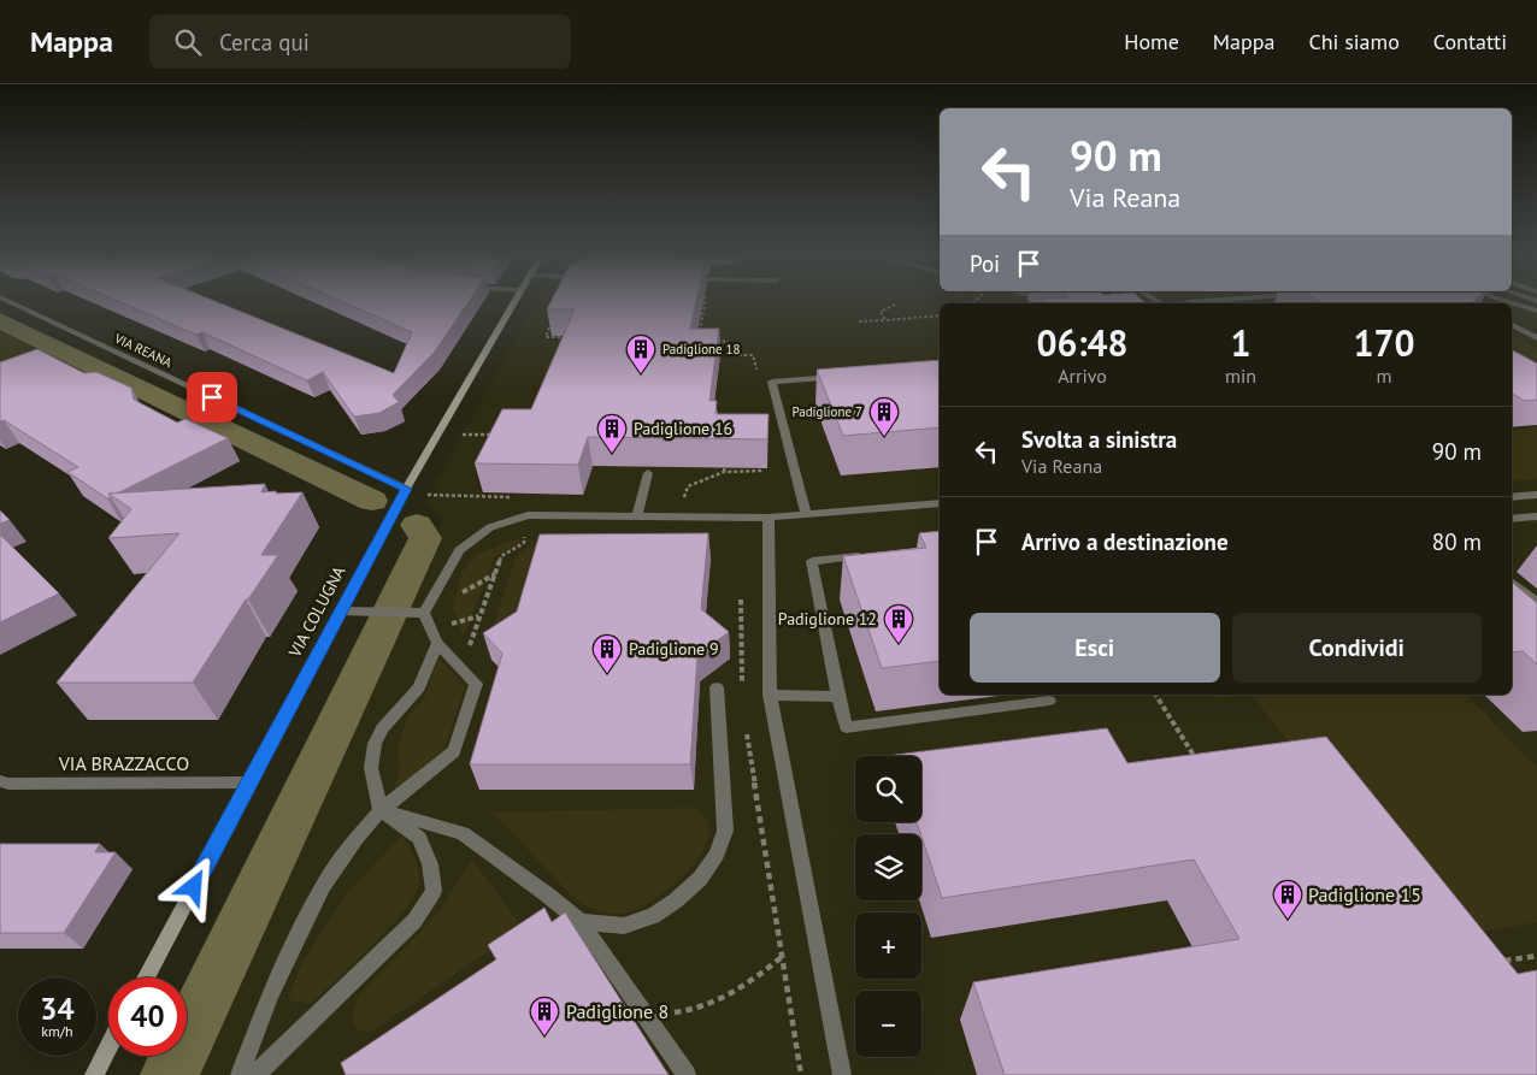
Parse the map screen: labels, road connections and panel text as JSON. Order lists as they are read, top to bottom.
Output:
{
  "streets": {
    "street": ["VIA REANA", "VIA COLUGNA", "VIA BRAZZACCO"]
  },
  "crossings": [
    ["VIA REANA", "VIA COLUGNA"],
    ["VIA COLUGNA", "VIA BRAZZACCO"]
  ],
  "places": {
    "building": [
      "Padiglione 18",
      "Padiglione 7",
      "Padiglione 16",
      "Padiglione 12",
      "Padiglione 9",
      "Padiglione 15",
      "Padiglione 8"
    ]
  },
  "page": {
    "header": "Mappa",
    "search": "Cerca qui",
    "nav": [
      "Home",
      "Mappa",
      "Chi siamo",
      "Contatti"
    ],
    "turn": ["90 m", "Via Reana"],
    "then": "Poi",
    "eta": [
      "06:48",
      "Arrivo",
      "1",
      "min",
      "170",
      "m"
    ],
    "list": [
      {
        "name": "Svolta a sinistra",
        "note": "Via Reana",
        "value": "90 m"
      },
      {
        "name": "Arrivo a destinazione",
        "value": "80 m"
      }
    ],
    "buttons": ["Esci", "Condividi"],
    "map_buttons": ["+", "−"],
    "speed": "34 km/h",
    "limit": "40"
  }
}
